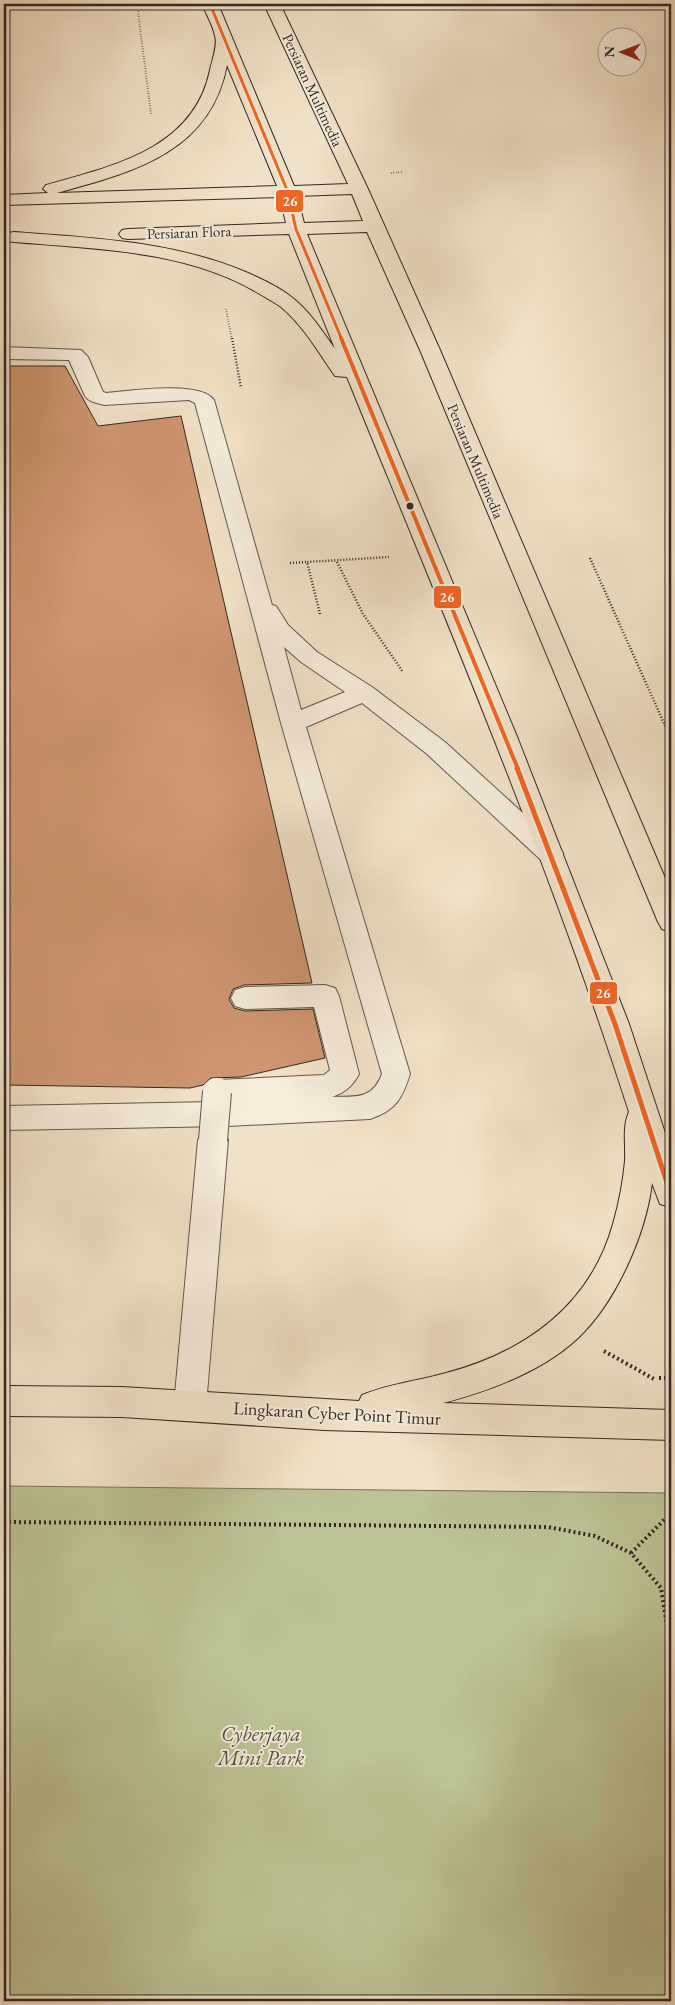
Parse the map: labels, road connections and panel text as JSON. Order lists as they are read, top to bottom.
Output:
{
  "streets": {
    "main road": ["Persiaran Multimedia", "Persiaran Flora", "Lingkaran Cyber Point Timur"]
  },
  "crossings": [
    ["Persiaran Multimedia", "Persiaran Flora"]
  ],
  "parks": ["Cyberjaya Mini Park"],
  "lines": ["transit line 26"],
  "north": "left"
}
